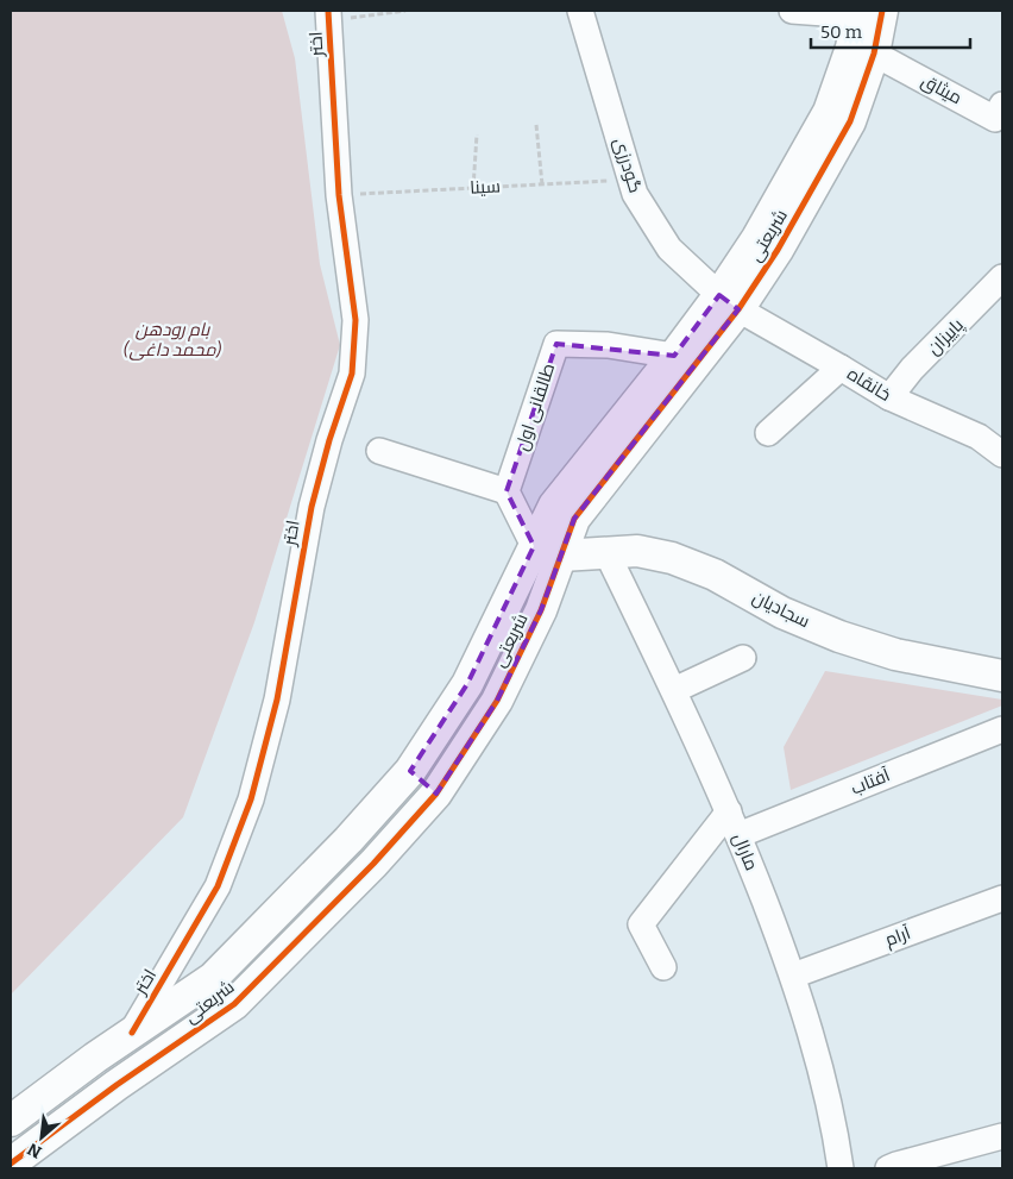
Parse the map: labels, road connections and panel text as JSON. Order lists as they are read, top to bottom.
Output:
{
  "streets": {
    "street": [
      "اختر",
      "میثاق",
      "گودرزی",
      "شریعتی",
      "پاییزان",
      "خانقاه",
      "طالقانی اول",
      "سجادیان",
      "آفتاب",
      "مارال",
      "آرام"
    ],
    "path": ["سینا"]
  },
  "crossings": [
    ["اختر", "سینا"],
    ["اختر", "شریعتی"],
    ["میثاق", "شریعتی"],
    ["گودرزی", "سینا"],
    ["گودرزی", "شریعتی"],
    ["گودرزی", "خانقاه"],
    ["شریعتی", "خانقاه"],
    ["شریعتی", "طالقانی اول"],
    ["شریعتی", "سجادیان"],
    ["پاییزان", "خانقاه"],
    ["سجادیان", "مارال"],
    ["آفتاب", "مارال"],
    ["مارال", "آرام"]
  ],
  "parks": ["بام رودهن (محمد داغی)"],
  "scale_bar": "50 m",
  "north": "bottom left"
}
